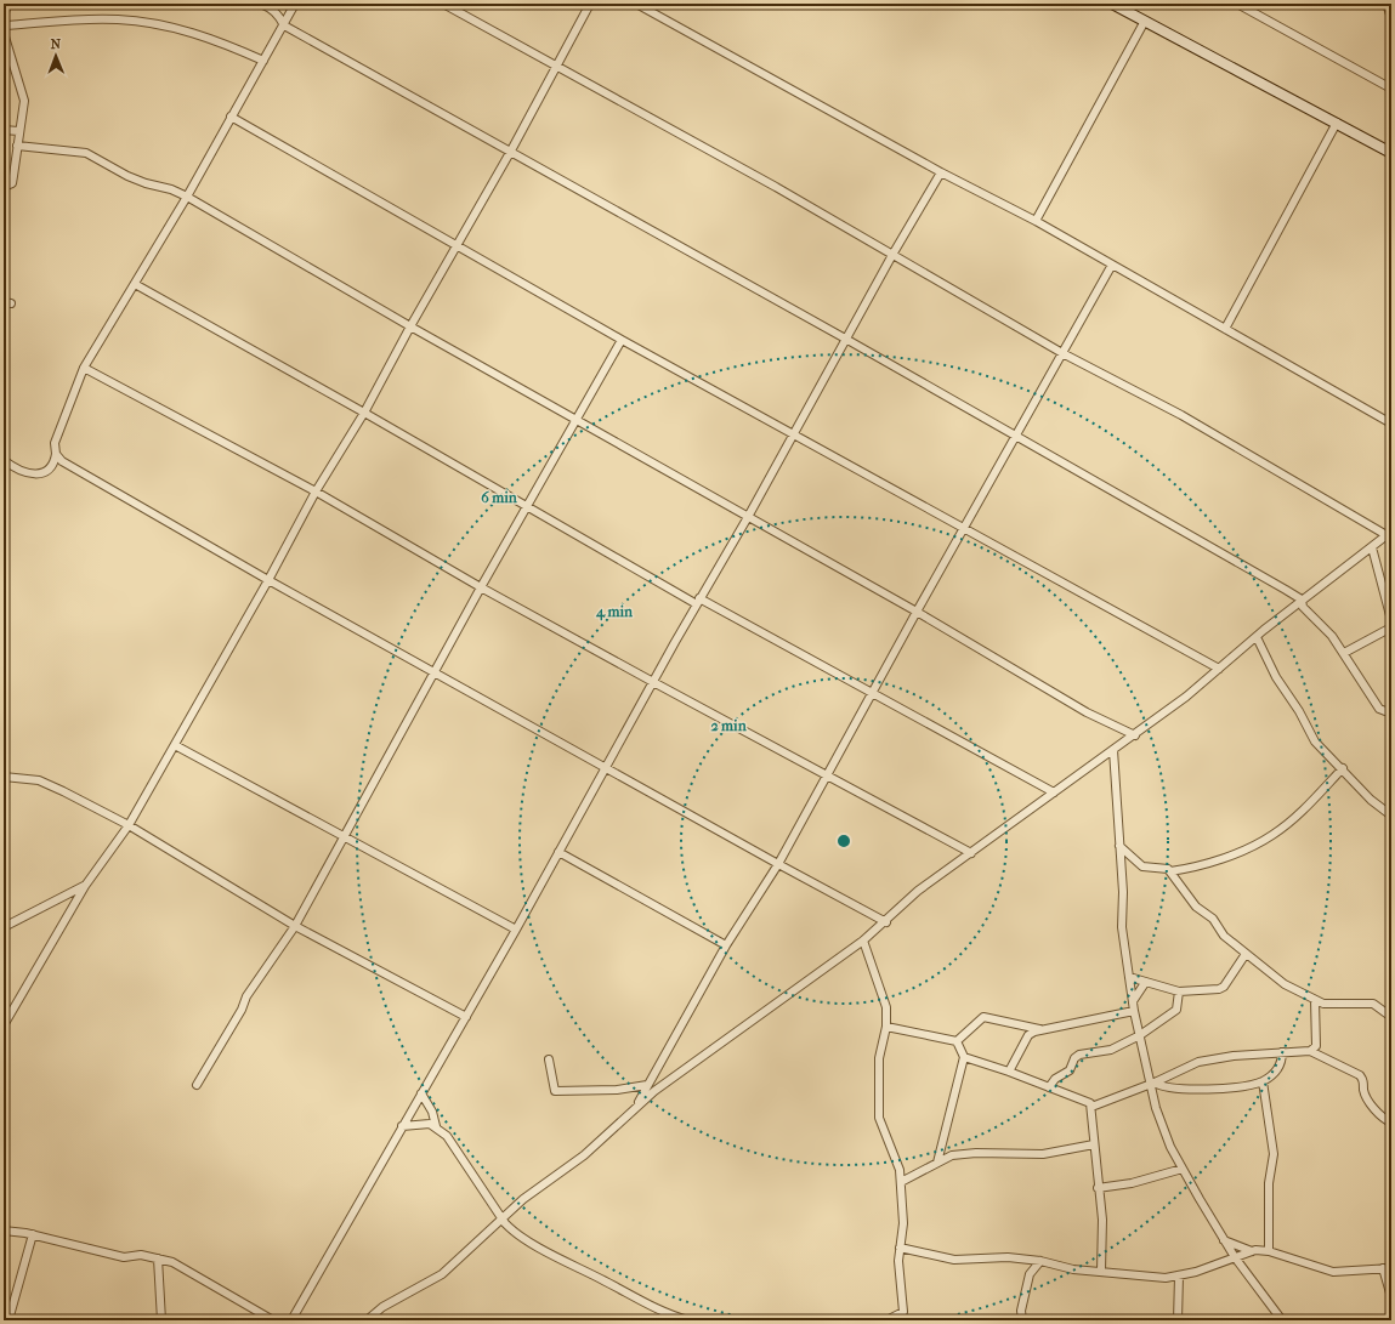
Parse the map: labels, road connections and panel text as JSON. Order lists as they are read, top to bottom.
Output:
{
  "north": "top",
  "rings": ["6 min", "4 min", "2 min"]
}
